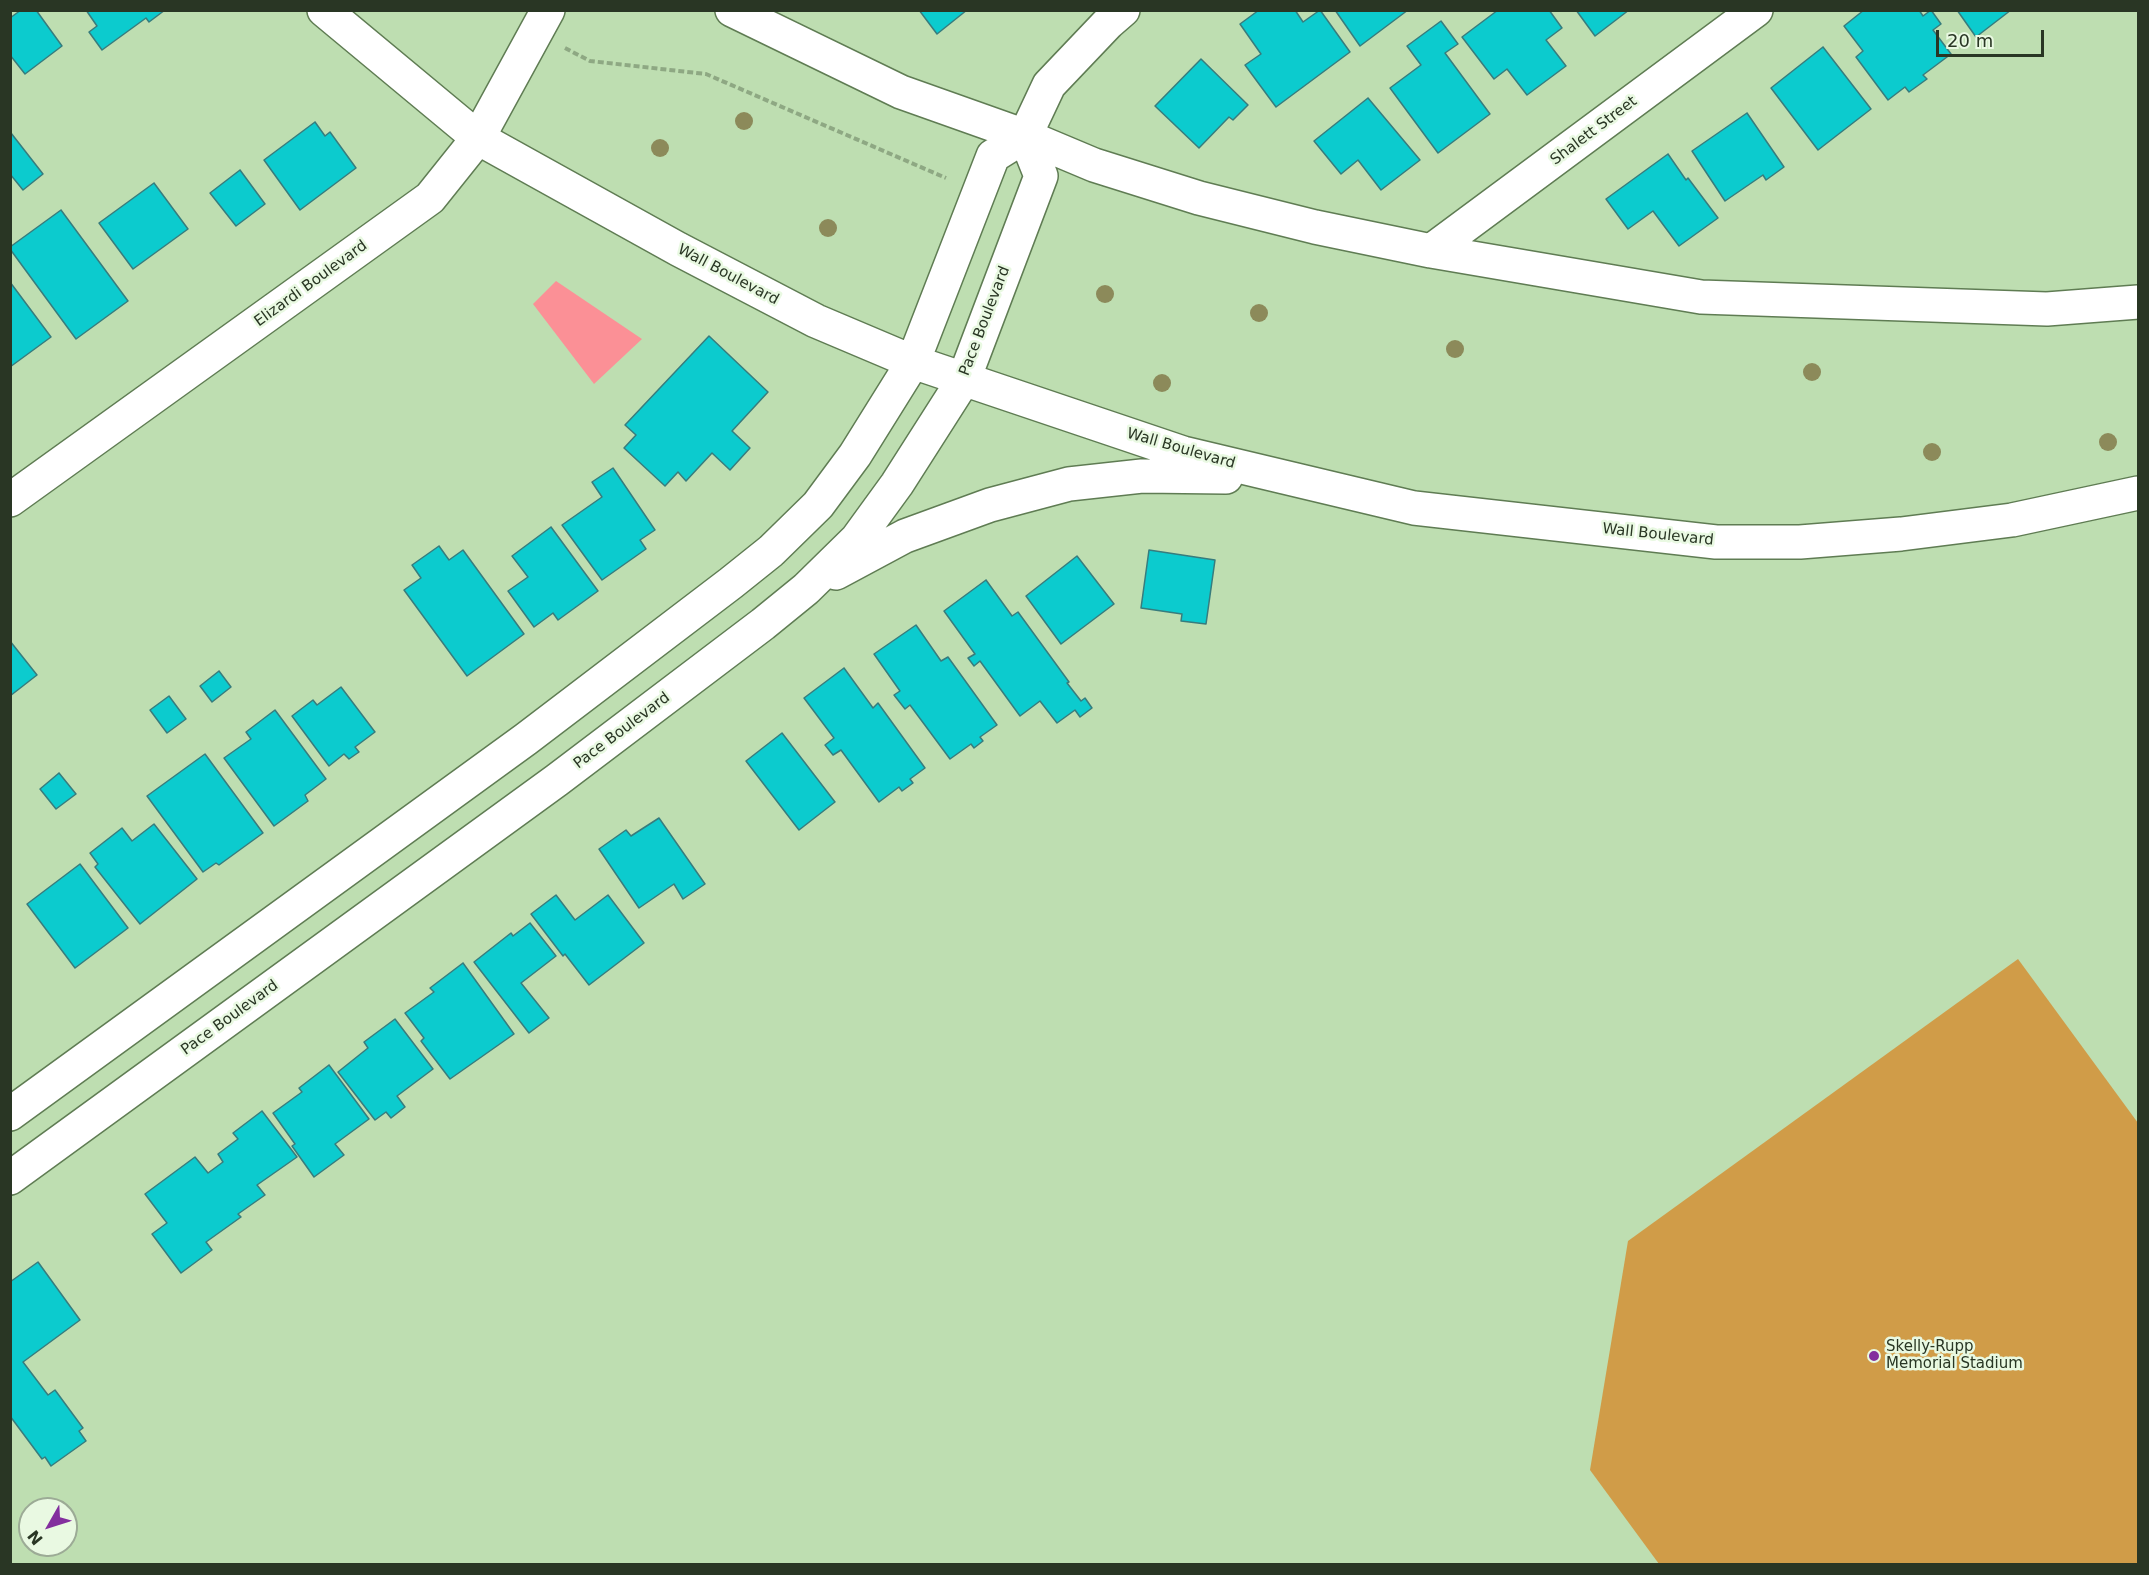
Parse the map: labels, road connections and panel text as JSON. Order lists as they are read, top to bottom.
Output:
{
  "streets": {
    "street": [
      "Shalett Street",
      "Wall Boulevard",
      "Elizardi Boulevard",
      "Pace Boulevard"
    ]
  },
  "crossings": [
    ["Wall Boulevard", "Elizardi Boulevard"],
    ["Wall Boulevard", "Pace Boulevard"]
  ],
  "places": ["Skelly-Rupp Memorial Stadium"],
  "scale_bar": "20 m",
  "north": "bottom left"
}
